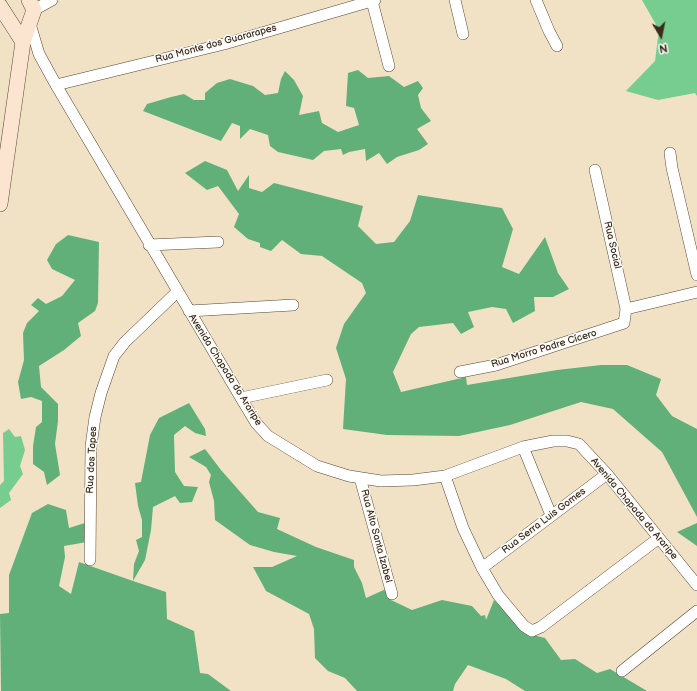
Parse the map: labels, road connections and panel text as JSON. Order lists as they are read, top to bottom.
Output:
{
  "streets": {
    "street": [
      "Rua Monte dos Guararapes",
      "Rua Social",
      "Rua Morro Padre Cícero",
      "Avenida Chapada do Araripe",
      "Rua dos Tapes",
      "Rua Serra Luis Gomes",
      "Rua Alto Santa Izabel"
    ]
  },
  "crossings": [
    ["Rua Monte dos Guararapes", "Avenida Chapada do Araripe"],
    ["Rua Social", "Rua Morro Padre Cícero"],
    ["Avenida Chapada do Araripe", "Rua dos Tapes"],
    ["Avenida Chapada do Araripe", "Rua Serra Luis Gomes"],
    ["Avenida Chapada do Araripe", "Rua Alto Santa Izabel"]
  ],
  "north": "bottom"
}
